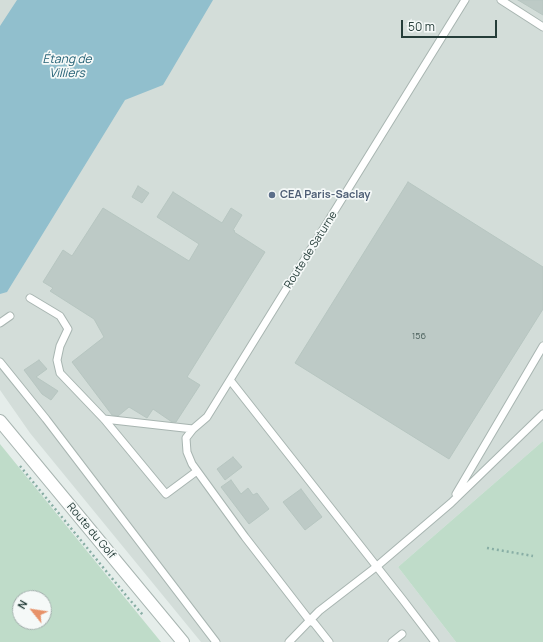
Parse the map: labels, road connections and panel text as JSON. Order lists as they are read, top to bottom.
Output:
{
  "streets": {
    "street": ["Route du Golf"],
    "lane": ["Route de Saturne"]
  },
  "water": ["Étang de Villiers"],
  "places": ["CEA Paris-Saclay"],
  "house_numbers": ["156"],
  "scale_bar": "50 m",
  "north": "top left"
}
